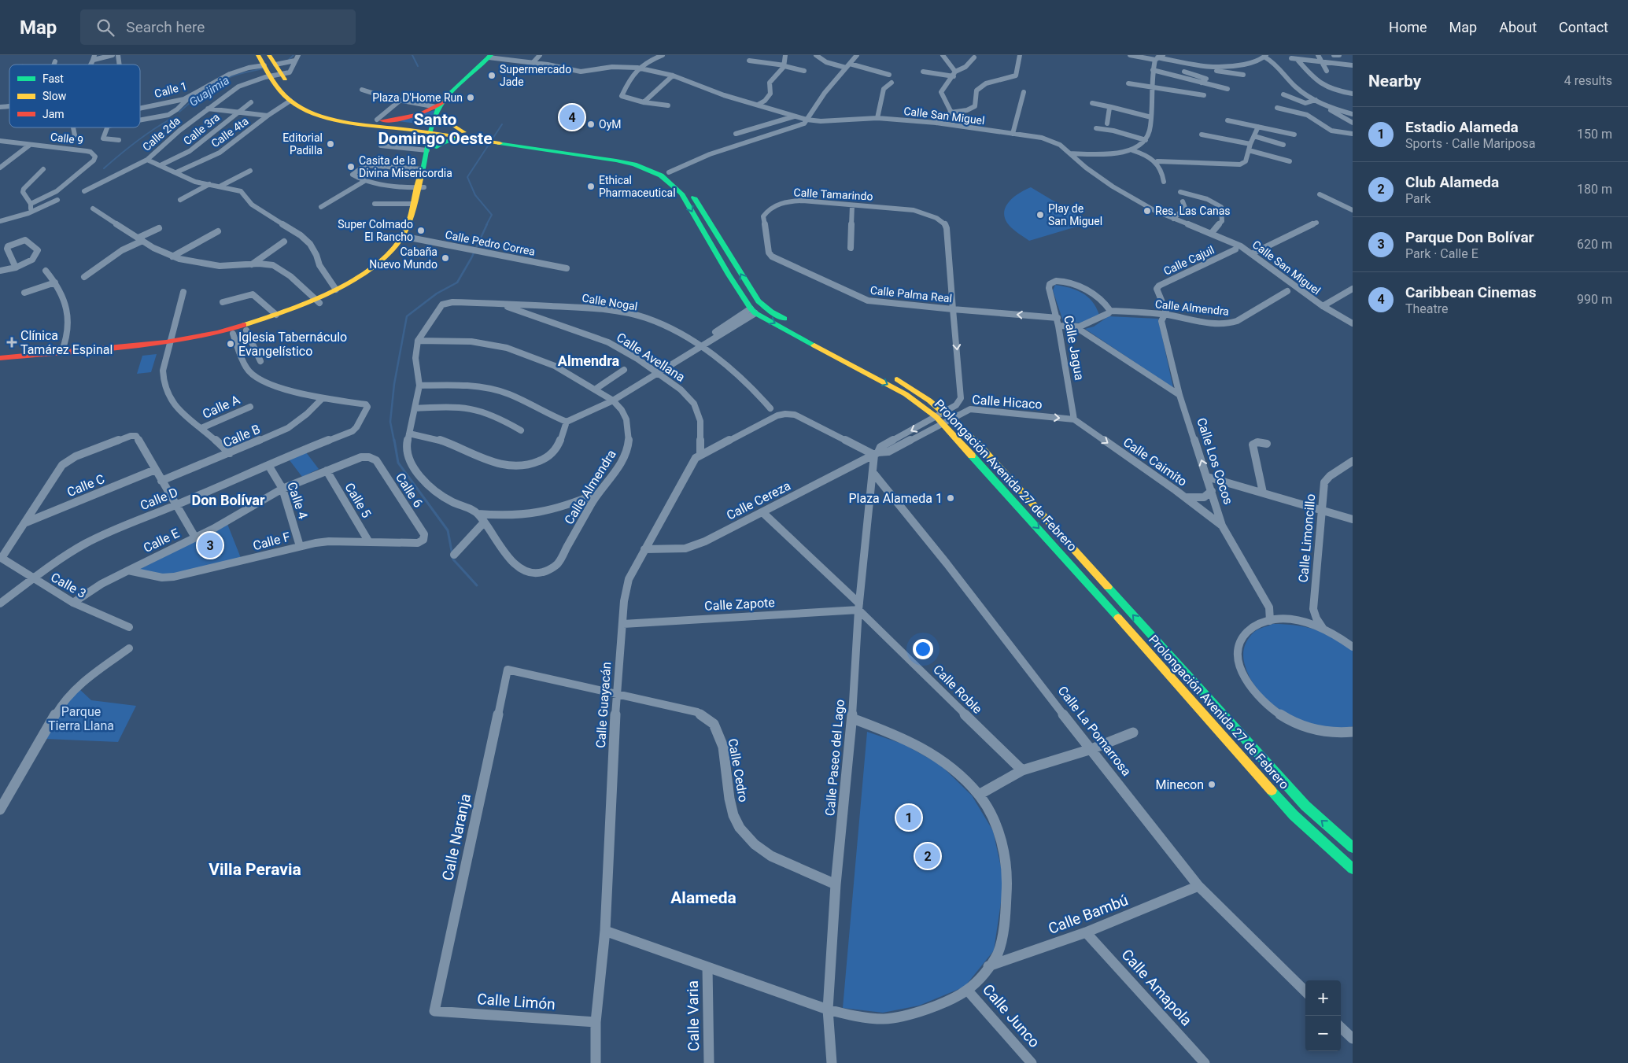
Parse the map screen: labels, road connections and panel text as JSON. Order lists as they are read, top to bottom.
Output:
{
  "streets": {
    "main road": ["Prolongación Avenida 27 de Febrero"],
    "street": [
      "Calle 1",
      "Calle San Miguel",
      "Calle 3ra",
      "Calle 4ta",
      "Calle 2da",
      "Calle 9",
      "Calle Tamarindo",
      "Calle Pedro Correa",
      "Calle Cajuil",
      "Calle Palma Real",
      "Calle Nogal",
      "Calle Almendra",
      "Calle Jagua",
      "Calle Avellana",
      "Calle Hicaco",
      "Calle A",
      "Calle B",
      "Calle Los Cocos",
      "Calle Caimito",
      "Calle C",
      "Calle 6",
      "Calle D",
      "Calle 4",
      "Calle 5",
      "Calle Cereza",
      "Calle Limoncillo",
      "Calle E",
      "Calle F",
      "Calle 3",
      "Calle Zapote",
      "Calle Roble",
      "Calle Guayacán",
      "Calle La Pomarrosa",
      "Calle Paseo del Lago",
      "Calle Cedro",
      "Calle Naranja",
      "Calle Bambú",
      "Calle Amapola",
      "Calle Limón",
      "Calle Varia",
      "Calle Junco"
    ]
  },
  "crossings": [
    ["Calle 1", "Prolongación Avenida 27 de Febrero"],
    ["Calle 4ta", "Prolongación Avenida 27 de Febrero"],
    ["Calle Tamarindo", "Calle Palma Real"],
    ["Calle Cajuil", "Calle Almendra"],
    ["Calle Cajuil", "Calle Los Cocos"],
    ["Calle Palma Real", "Calle Jagua"],
    ["Calle Nogal", "Calle Almendra"],
    ["Calle Nogal", "Calle Avellana"],
    ["Calle Almendra", "Calle Jagua"],
    ["Calle Almendra", "Calle Los Cocos"],
    ["Calle Jagua", "Calle Hicaco"],
    ["Calle Jagua", "Calle Caimito"],
    ["Calle Avellana", "Calle Guayacán"],
    ["Calle Hicaco", "Calle Caimito"],
    ["Calle Hicaco", "Prolongación Avenida 27 de Febrero"],
    ["Calle Hicaco", "Calle Cereza"],
    ["Calle B", "Calle D"],
    ["Calle Los Cocos", "Calle Caimito"],
    ["Prolongación Avenida 27 de Febrero", "Calle Cereza"],
    ["Calle 6", "Calle E"],
    ["Calle 6", "Calle F"],
    ["Calle D", "Calle 4"],
    ["Calle D", "Calle 3"],
    ["Calle 4", "Calle E"],
    ["Calle 4", "Calle F"],
    ["Calle 5", "Calle E"],
    ["Calle 5", "Calle F"],
    ["Calle Cereza", "Calle Roble"],
    ["Calle Cereza", "Calle Guayacán"],
    ["Calle Cereza", "Calle Paseo del Lago"],
    ["Calle E", "Calle F"],
    ["Calle E", "Calle 3"],
    ["Calle Zapote", "Calle Roble"],
    ["Calle Zapote", "Calle Guayacán"],
    ["Calle Zapote", "Calle Paseo del Lago"],
    ["Calle Roble", "Calle Paseo del Lago"],
    ["Calle Guayacán", "Calle Paseo del Lago"],
    ["Calle Guayacán", "Calle Cedro"],
    ["Calle Guayacán", "Calle Limón"],
    ["Calle La Pomarrosa", "Calle Paseo del Lago"],
    ["Calle La Pomarrosa", "Calle Bambú"],
    ["Calle Paseo del Lago", "Calle Cedro"],
    ["Calle Cedro", "Calle Naranja"],
    ["Calle Naranja", "Calle Limón"],
    ["Calle Bambú", "Calle Amapola"]
  ],
  "one_way": ["Calle Palma Real", "Calle Hicaco", "Calle Caimito"],
  "districts": [
    "Santo Domingo Oeste",
    "Almendra",
    "Don Bolívar",
    "Villa Peravia",
    "Alameda"
  ],
  "water": ["Guajimia"],
  "parks": ["Parque Tierra Llana"],
  "places": {
    "other": [
      "Supermercado Jade",
      "Plaza D'Home Run",
      "OyM",
      "Editorial Padilla",
      "Casita de la Divina Misericordia",
      "Ethical Pharmaceutical",
      "Res. Las Canas",
      "Play de San Miguel",
      "Super Colmado El Rancho",
      "Cabaña Nuevo Mundo",
      "Iglesia Tabernáculo Evangelístico",
      "Plaza Alameda 1",
      "Minecon"
    ],
    "health": ["Clínica Tamárez Espinal"]
  },
  "legend": ["Fast", "Slow", "Jam"],
  "page": {
    "header": "Map",
    "search": "Search here",
    "nav": [
      "Home",
      "Map",
      "About",
      "Contact"
    ],
    "heading": ["Nearby", "4 results"],
    "pins": [
      "4",
      "3",
      "1",
      "2"
    ],
    "list": [
      {
        "mark": "1",
        "name": "Estadio Alameda",
        "note": "Sports · Calle Mariposa",
        "value": "150 m"
      },
      {
        "mark": "2",
        "name": "Club Alameda",
        "note": "Park",
        "value": "180 m"
      },
      {
        "mark": "3",
        "name": "Parque Don Bolívar",
        "note": "Park · Calle E",
        "value": "620 m"
      },
      {
        "mark": "4",
        "name": "Caribbean Cinemas",
        "note": "Theatre",
        "value": "990 m"
      }
    ],
    "map_buttons": ["+", "−"]
  }
}
